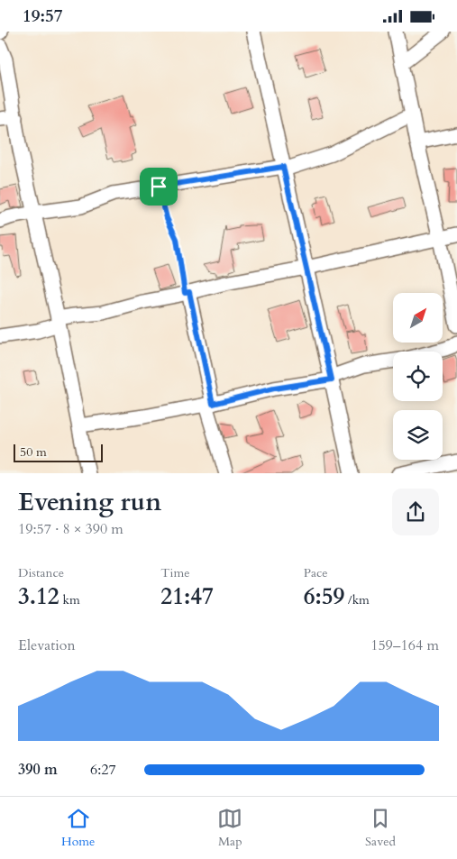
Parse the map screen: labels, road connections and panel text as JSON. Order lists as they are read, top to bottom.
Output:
{
  "scale_bar": "50 m",
  "north": "top right",
  "page": {
    "status": "19:57",
    "scale": "50 m",
    "heading": ["Evening run", "19:57 · 8 × 390 m"],
    "stats": [
      ["Distance", "3.12 km"],
      ["Time", "21:47"],
      ["Pace", "6:59 /km"]
    ],
    "chart": ["Elevation", "159–164 m"],
    "list": [
      {
        "name": "390 m",
        "note": "6:27"
      }
    ],
    "tabs": ["Home", "Map", "Saved"]
  }
}
